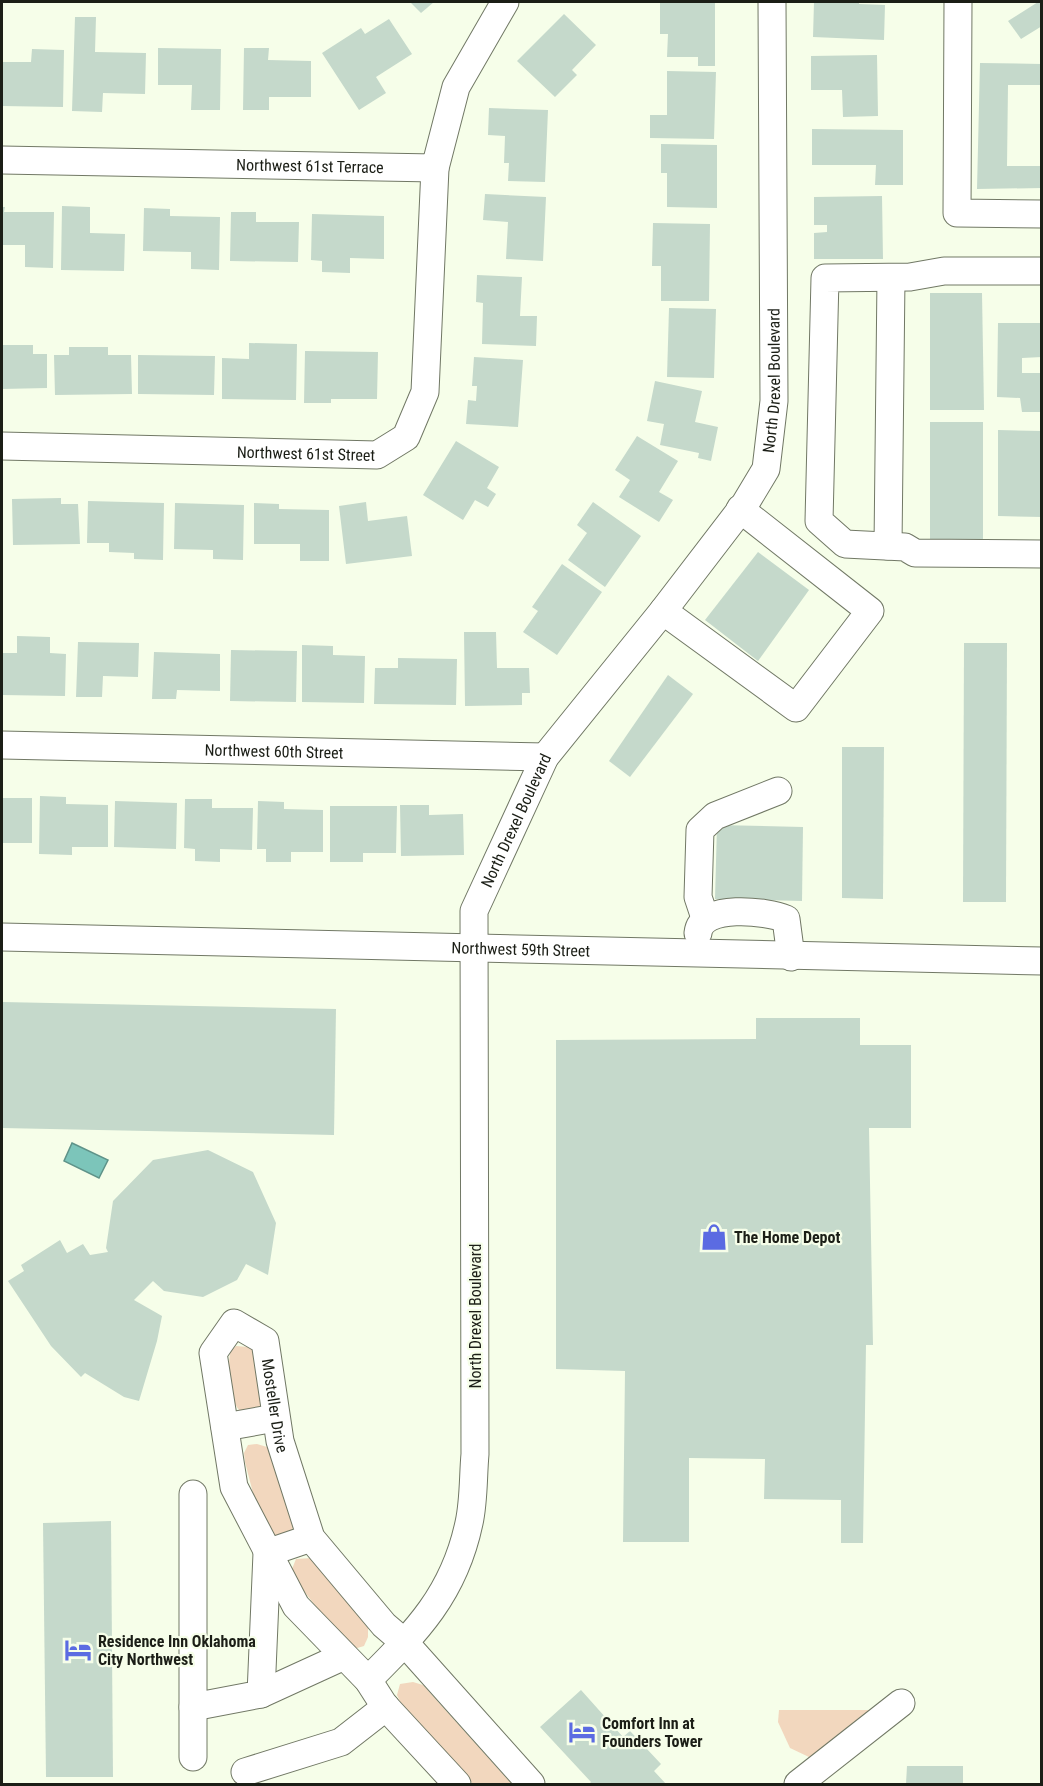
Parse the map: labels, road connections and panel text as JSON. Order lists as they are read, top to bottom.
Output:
{
  "streets": {
    "street": [
      "Northwest 61st Terrace",
      "North Drexel Boulevard",
      "Northwest 61st Street",
      "Northwest 60th Street",
      "Northwest 59th Street",
      "Mosteller Drive"
    ]
  },
  "crossings": [
    ["Northwest 61st Terrace", "Northwest 61st Street"],
    ["North Drexel Boulevard", "Northwest 60th Street"],
    ["North Drexel Boulevard", "Northwest 59th Street"],
    ["North Drexel Boulevard", "Mosteller Drive"]
  ],
  "places": {
    "shop": ["The Home Depot"],
    "hotel": ["Residence Inn Oklahoma City Northwest", "Comfort Inn at Founders Tower"]
  }
}
